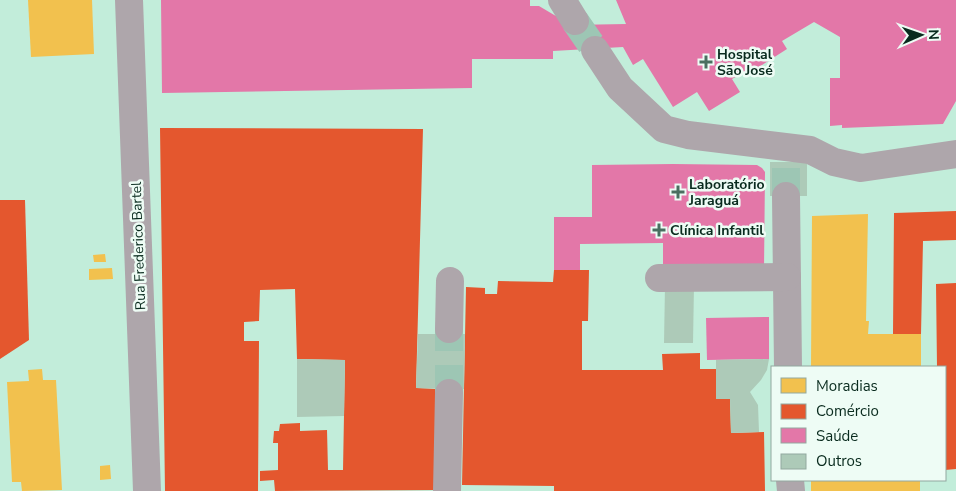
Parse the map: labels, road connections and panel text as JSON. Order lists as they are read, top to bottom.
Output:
{
  "streets": {
    "street": ["Rua Frederico Bartel"]
  },
  "places": {
    "health": ["Hospital São José", "Laboratório Jaraguá", "Clínica Infantil"]
  },
  "legend": [
    "Moradias",
    "Comércio",
    "Saúde",
    "Outros"
  ],
  "north": "right"
}
